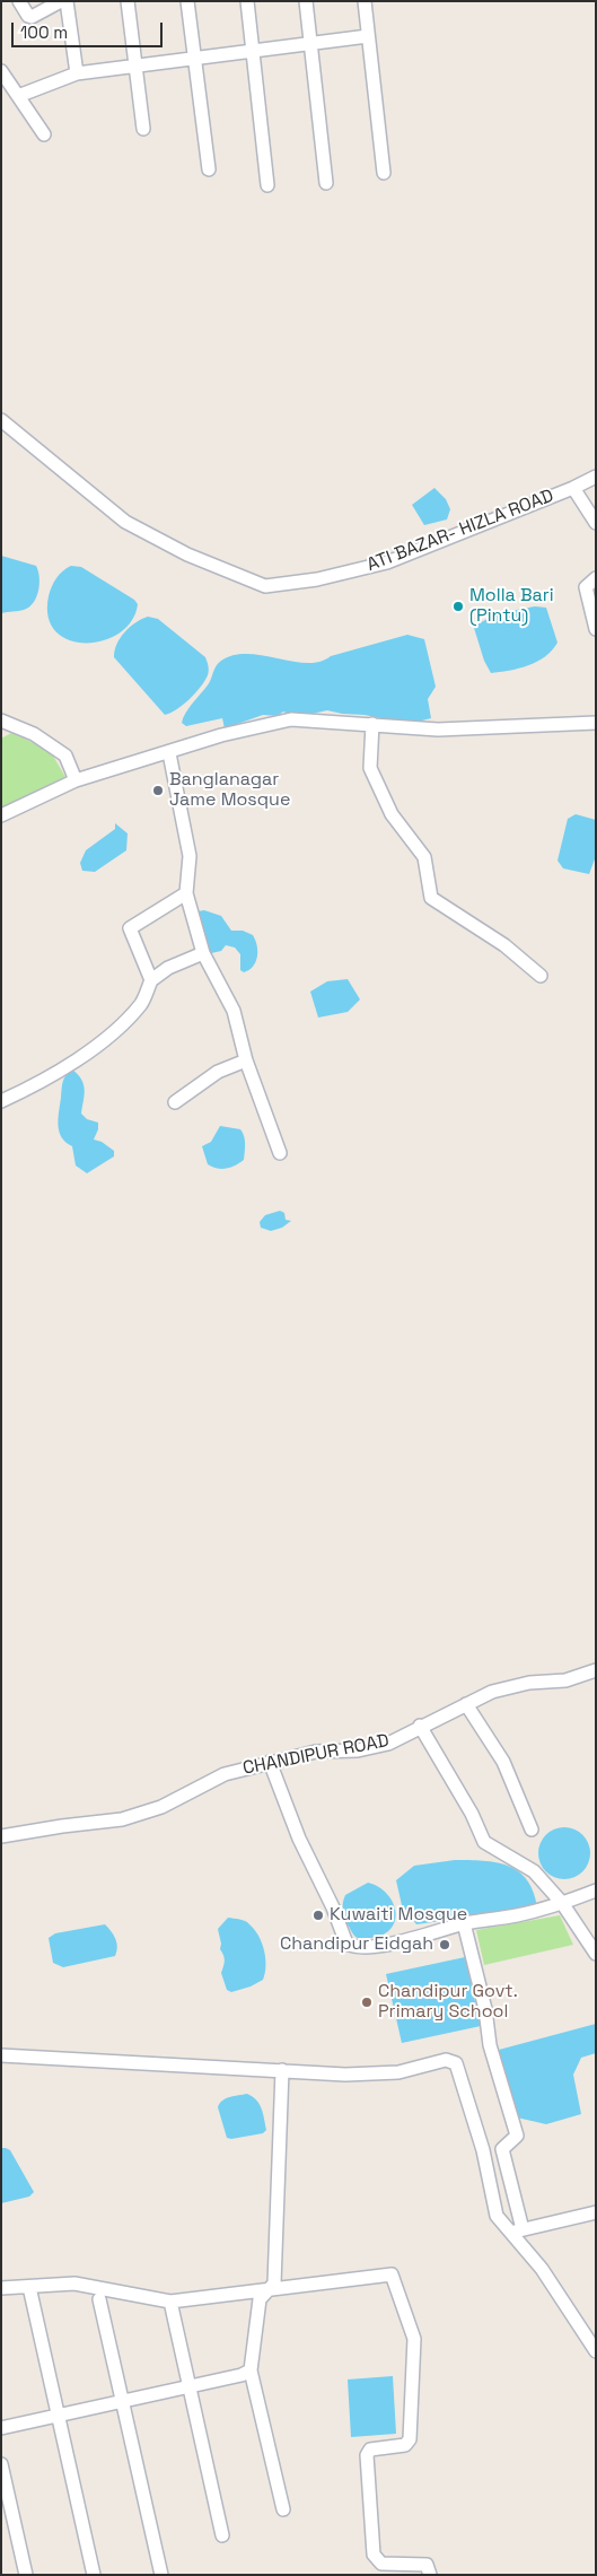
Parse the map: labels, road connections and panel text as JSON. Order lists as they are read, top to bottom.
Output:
{
  "streets": {
    "street": ["ATI BAZAR- HIZLA ROAD", "CHANDIPUR ROAD"]
  },
  "places": [
    "Molla Bari (Pintu)",
    "Banglanagar Jame Mosque",
    "Kuwaiti Mosque",
    "Chandipur Eidgah",
    "Chandipur Govt. Primary School"
  ],
  "scale_bar": "100 m"
}
